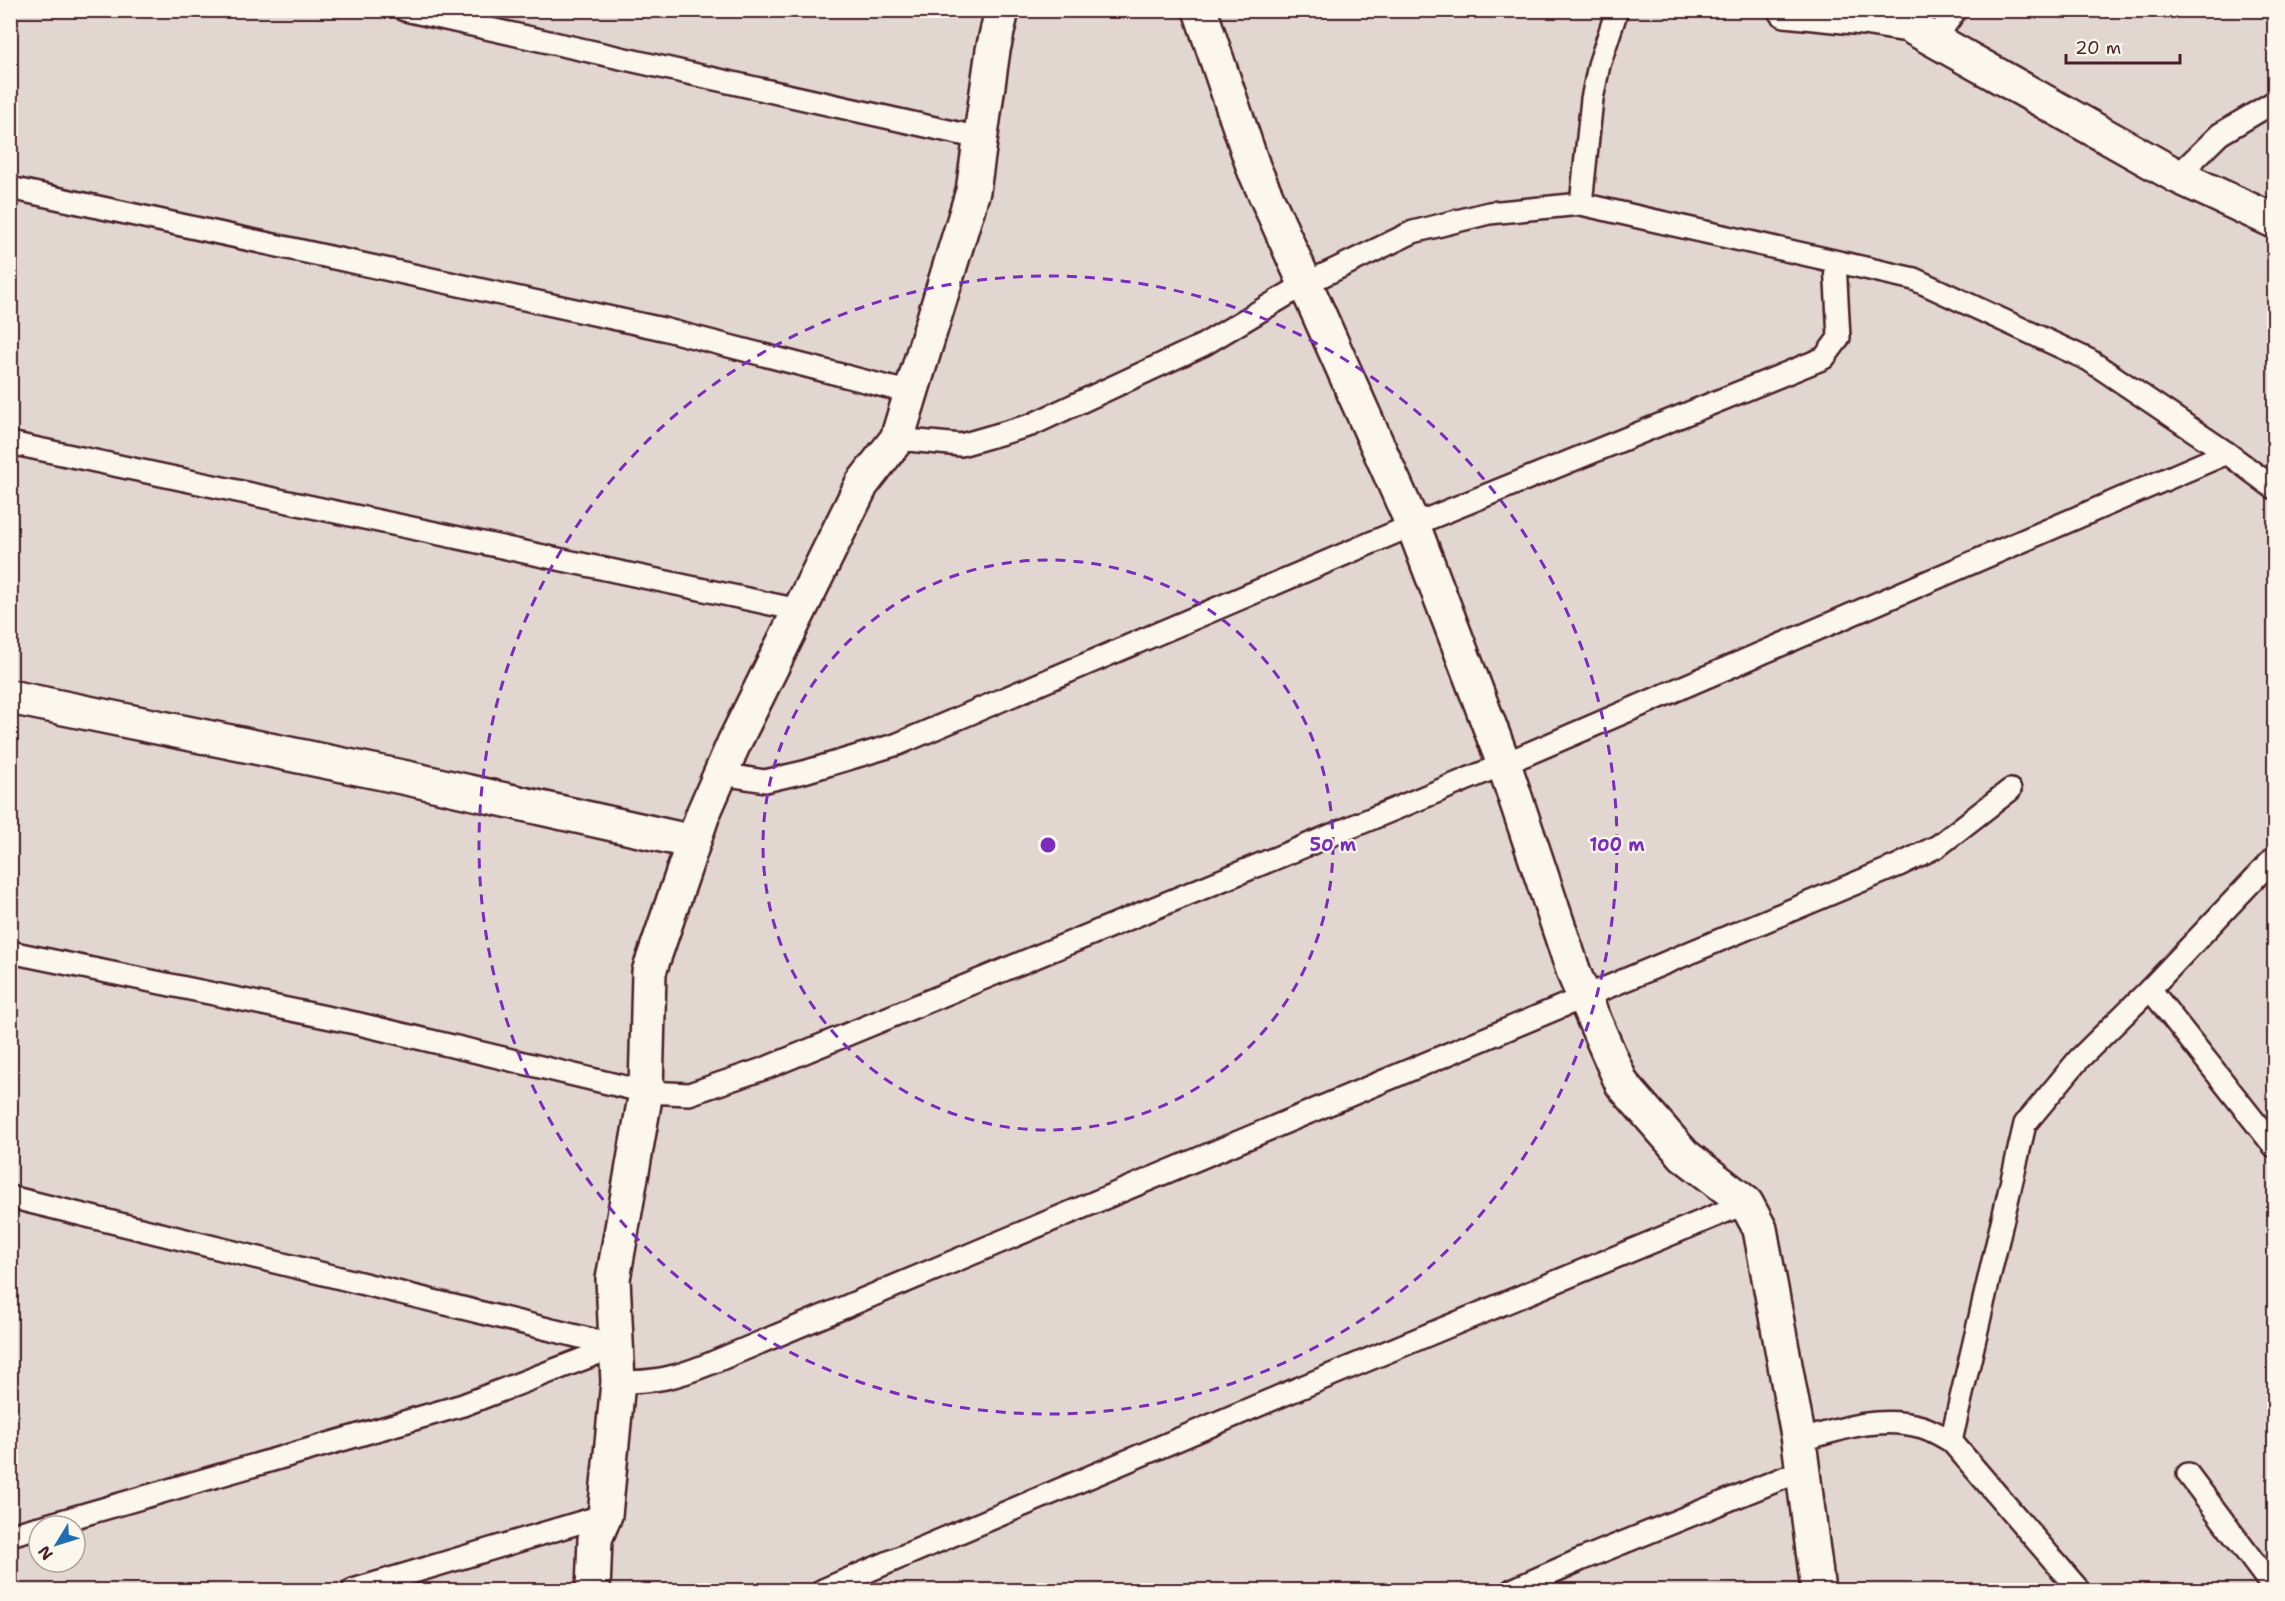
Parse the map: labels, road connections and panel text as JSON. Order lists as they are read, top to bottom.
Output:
{
  "scale_bar": "20 m",
  "north": "bottom left",
  "rings": ["50 m", "100 m"]
}
